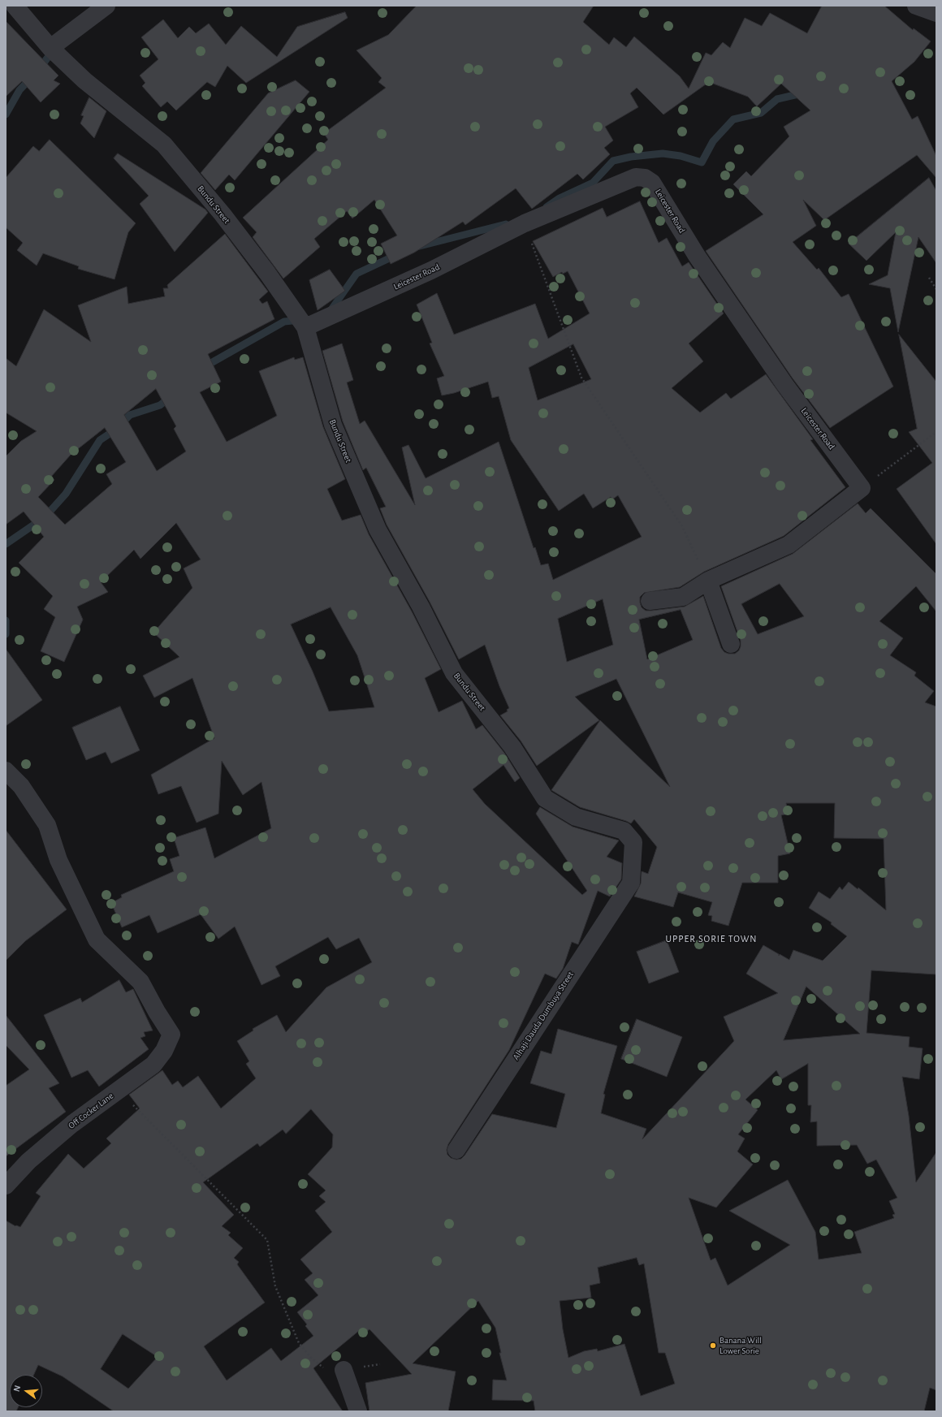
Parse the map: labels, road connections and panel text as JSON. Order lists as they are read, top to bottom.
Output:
{
  "streets": {
    "street": [
      "Bundu Street",
      "Leicester Road",
      "Alhaji Dauda Dumbuya Street",
      "Off Cocker Lane"
    ]
  },
  "crossings": [
    ["Bundu Street", "Leicester Road"],
    ["Bundu Street", "Alhaji Dauda Dumbuya Street"]
  ],
  "districts": ["UPPER SORIE TOWN"],
  "places": ["Banana Will Lower Sorie"],
  "north": "left"
}
